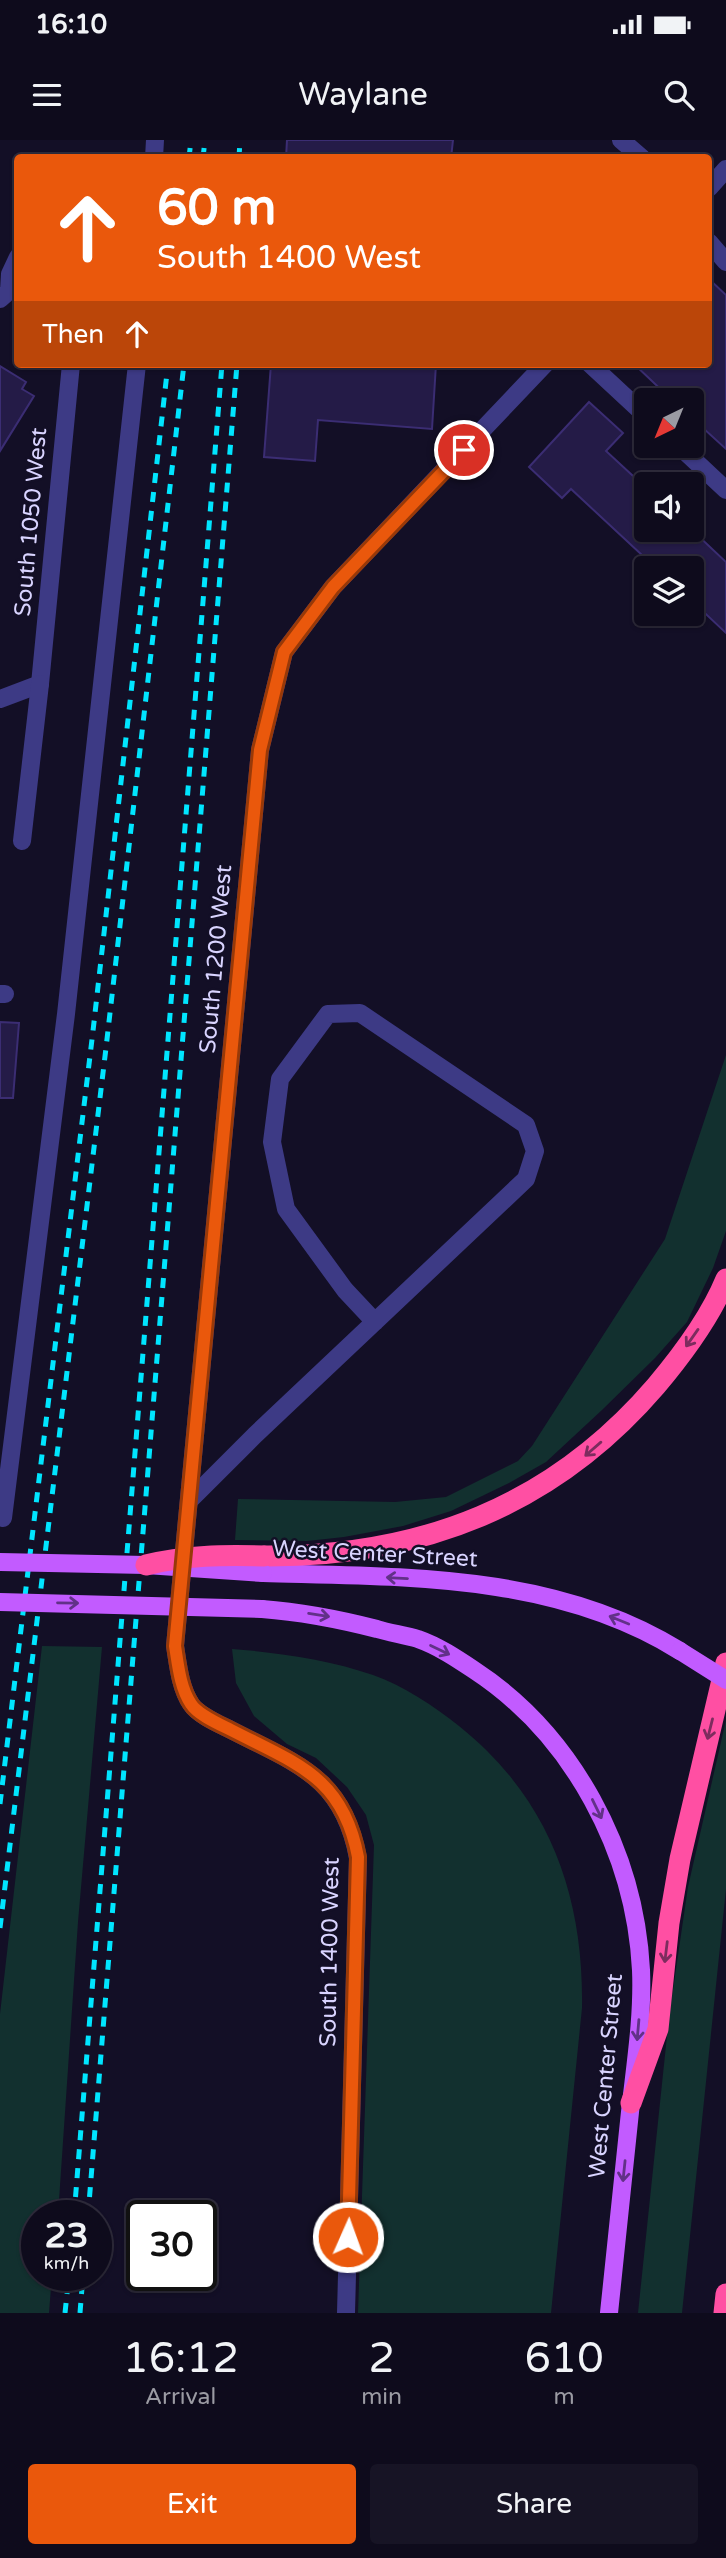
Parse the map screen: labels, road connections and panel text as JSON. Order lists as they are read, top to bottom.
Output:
{
  "streets": {
    "main road": ["West Center Street"],
    "street": ["South 1050 West", "South 1200 West", "South 1400 West"]
  },
  "crossings": [
    ["South 1200 West", "South 1400 West"]
  ],
  "north": "bottom left",
  "page": {
    "status": "16:10",
    "header": "Waylane",
    "turn": ["60 m", "South 1400 West"],
    "then": "Then",
    "speed": "23 km/h",
    "limit": "30",
    "eta": [
      "16:12",
      "Arrival",
      "2",
      "min",
      "610",
      "m"
    ],
    "buttons": ["Exit", "Share"]
  }
}
